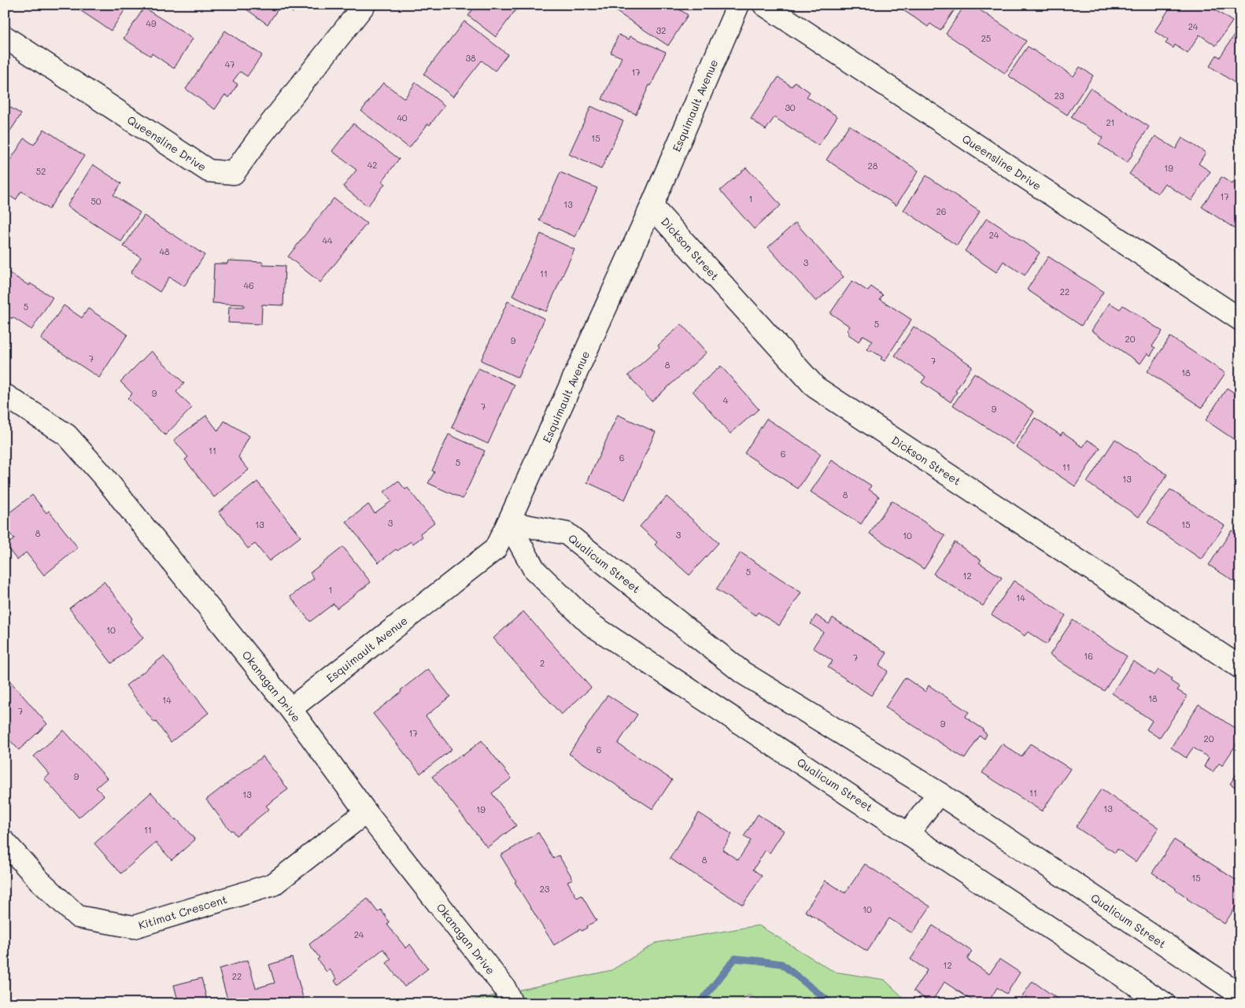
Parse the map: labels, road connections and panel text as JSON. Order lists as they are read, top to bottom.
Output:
{
  "streets": {
    "street": [
      "Esquimault Avenue",
      "Queensline Drive",
      "Dickson Street",
      "Qualicum Street",
      "Okanagan Drive",
      "Kitimat Crescent"
    ]
  },
  "crossings": [
    ["Esquimault Avenue", "Dickson Street"],
    ["Esquimault Avenue", "Qualicum Street"],
    ["Esquimault Avenue", "Okanagan Drive"],
    ["Okanagan Drive", "Kitimat Crescent"]
  ],
  "house_numbers": [
    "49",
    "24",
    "32",
    "25",
    "38",
    "47",
    "17",
    "23",
    "30",
    "40",
    "21",
    "15",
    "42",
    "28",
    "19",
    "52",
    "17",
    "1",
    "50",
    "13",
    "26",
    "24",
    "44",
    "48",
    "3",
    "11",
    "46",
    "22",
    "5",
    "5",
    "20",
    "9",
    "7",
    "7",
    "8",
    "18",
    "9",
    "4",
    "7",
    "9",
    "11",
    "6",
    "6",
    "5",
    "11",
    "13",
    "8",
    "3",
    "13",
    "15",
    "8",
    "3",
    "10",
    "5",
    "12",
    "1",
    "14",
    "10",
    "16",
    "7",
    "2",
    "18",
    "14",
    "7",
    "9",
    "17",
    "20",
    "6",
    "9",
    "11",
    "13",
    "13",
    "19",
    "11",
    "8",
    "15",
    "23",
    "10",
    "24",
    "12",
    "22"
  ]
}
